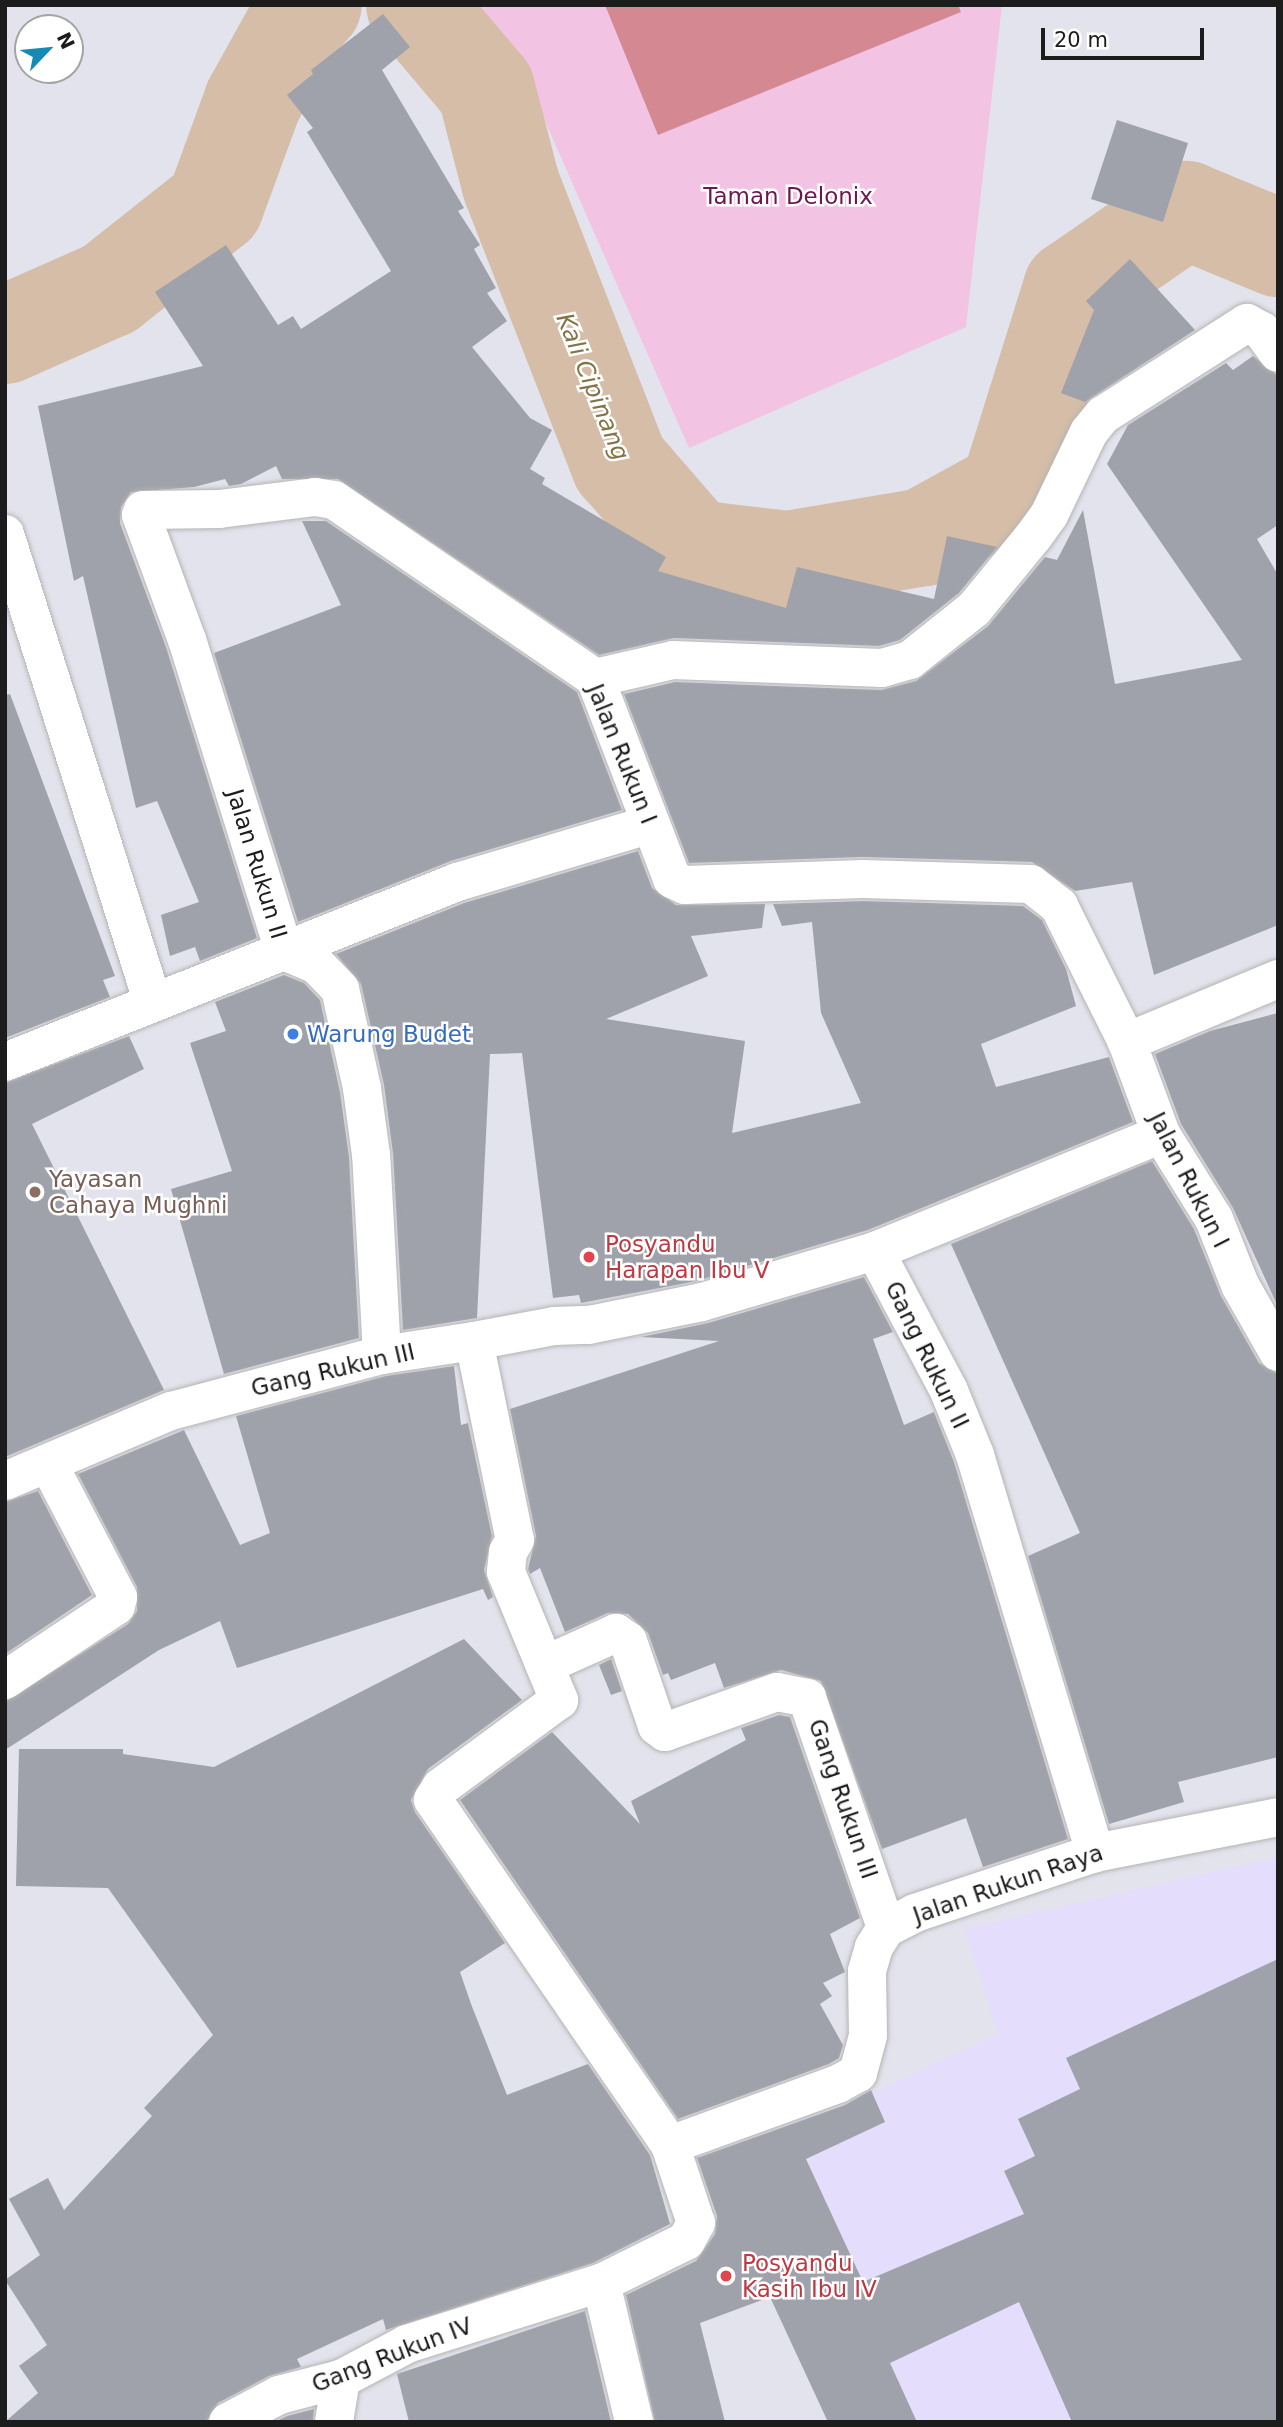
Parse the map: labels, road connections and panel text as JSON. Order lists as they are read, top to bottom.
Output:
{
  "streets": {
    "street": [
      "Jalan Rukun I",
      "Jalan Rukun II",
      "Gang Rukun II",
      "Gang Rukun III",
      "Jalan Rukun Raya",
      "Gang Rukun IV"
    ]
  },
  "crossings": [
    ["Jalan Rukun I", "Jalan Rukun II"],
    ["Jalan Rukun II", "Gang Rukun III"],
    ["Gang Rukun II", "Jalan Rukun Raya"],
    ["Gang Rukun III", "Jalan Rukun Raya"]
  ],
  "water": ["Kali Cipinang"],
  "parks": ["Taman Delonix"],
  "places": [
    "Warung Budet",
    "Yayasan Cahaya Mughni",
    "Posyandu Harapan Ibu V",
    "Posyandu Kasih Ibu IV"
  ],
  "scale_bar": "20 m",
  "north": "top right"
}
